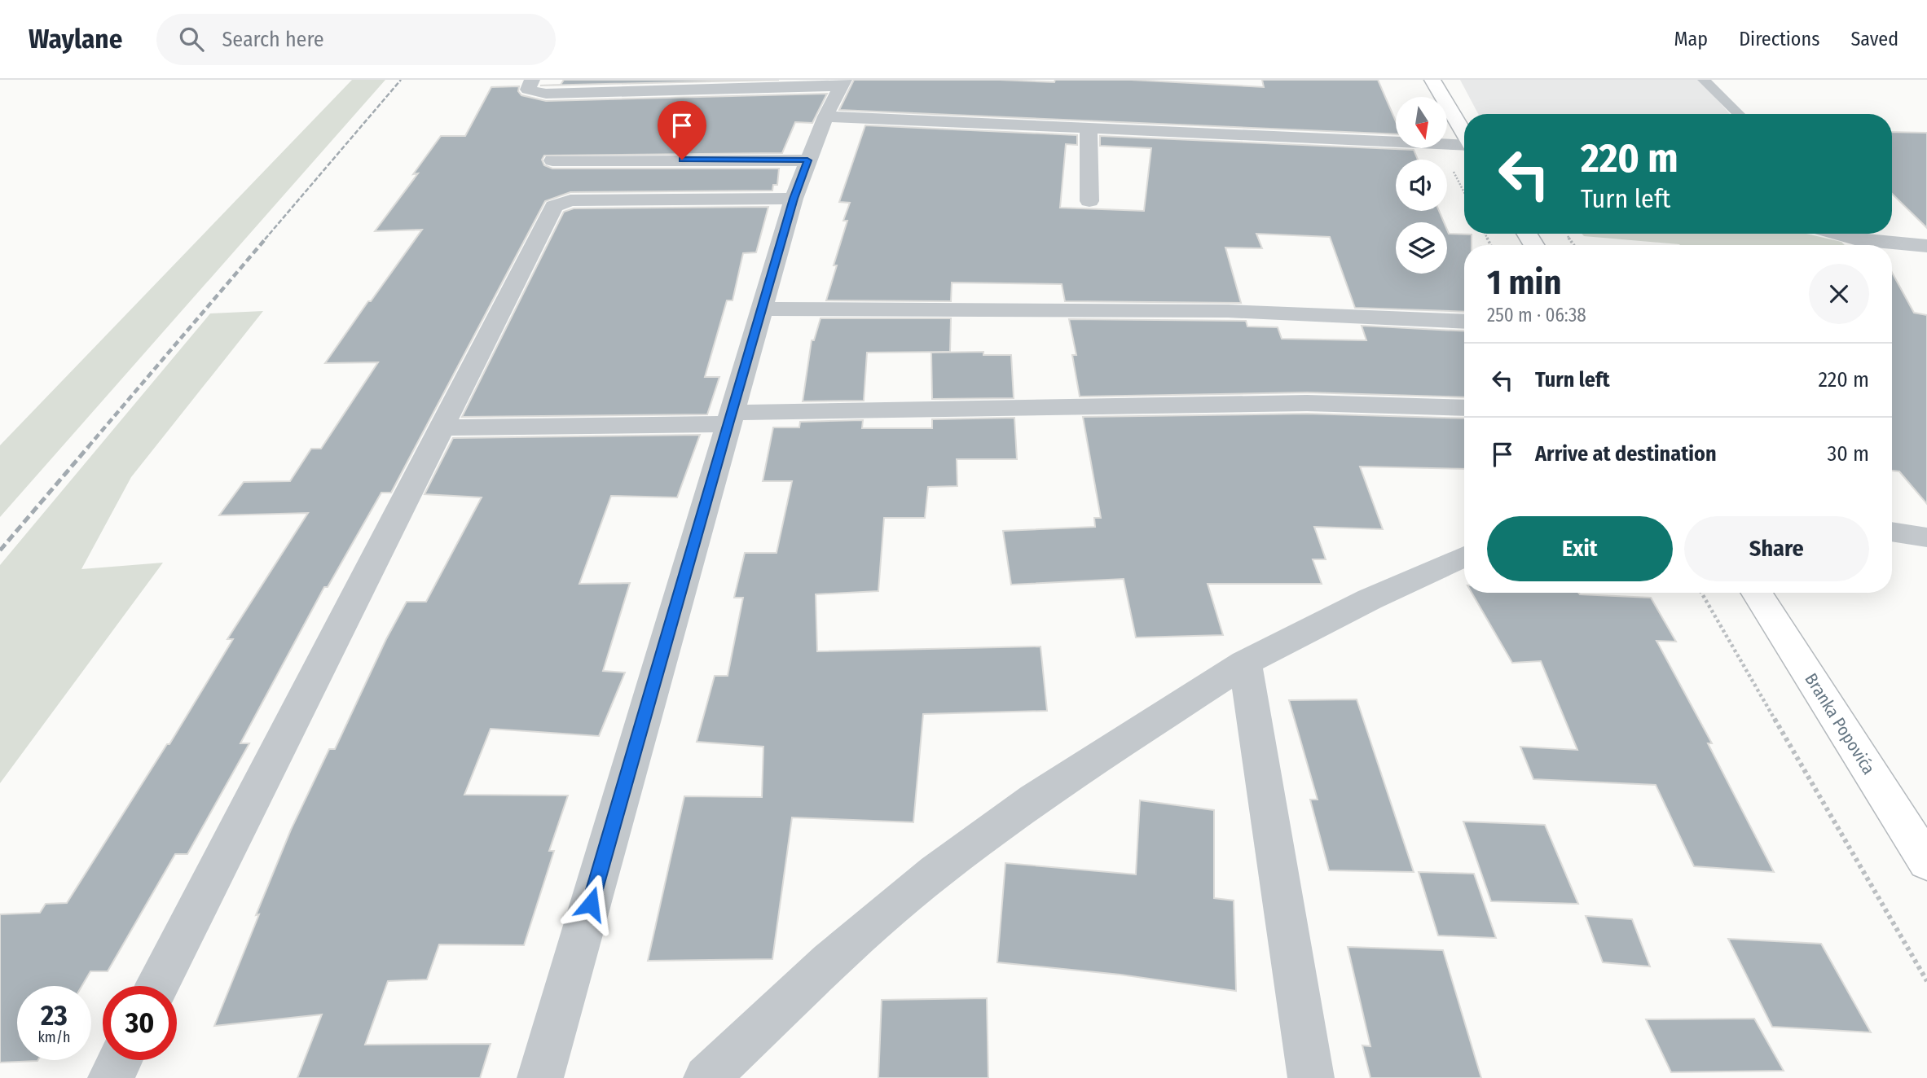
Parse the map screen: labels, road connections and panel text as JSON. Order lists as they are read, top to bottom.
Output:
{
  "streets": {
    "main road": ["Branka Popovića"]
  },
  "north": "bottom",
  "page": {
    "header": "Waylane",
    "search": "Search here",
    "nav": ["Map", "Directions", "Saved"],
    "turn": ["220 m", "Turn left"],
    "heading": ["1 min", "250 m · 06:38"],
    "list": [
      {
        "name": "Turn left",
        "value": "220 m"
      },
      {
        "name": "Arrive at destination",
        "value": "30 m"
      }
    ],
    "buttons": ["Exit", "Share"],
    "speed": "23 km/h",
    "limit": "30"
  }
}
